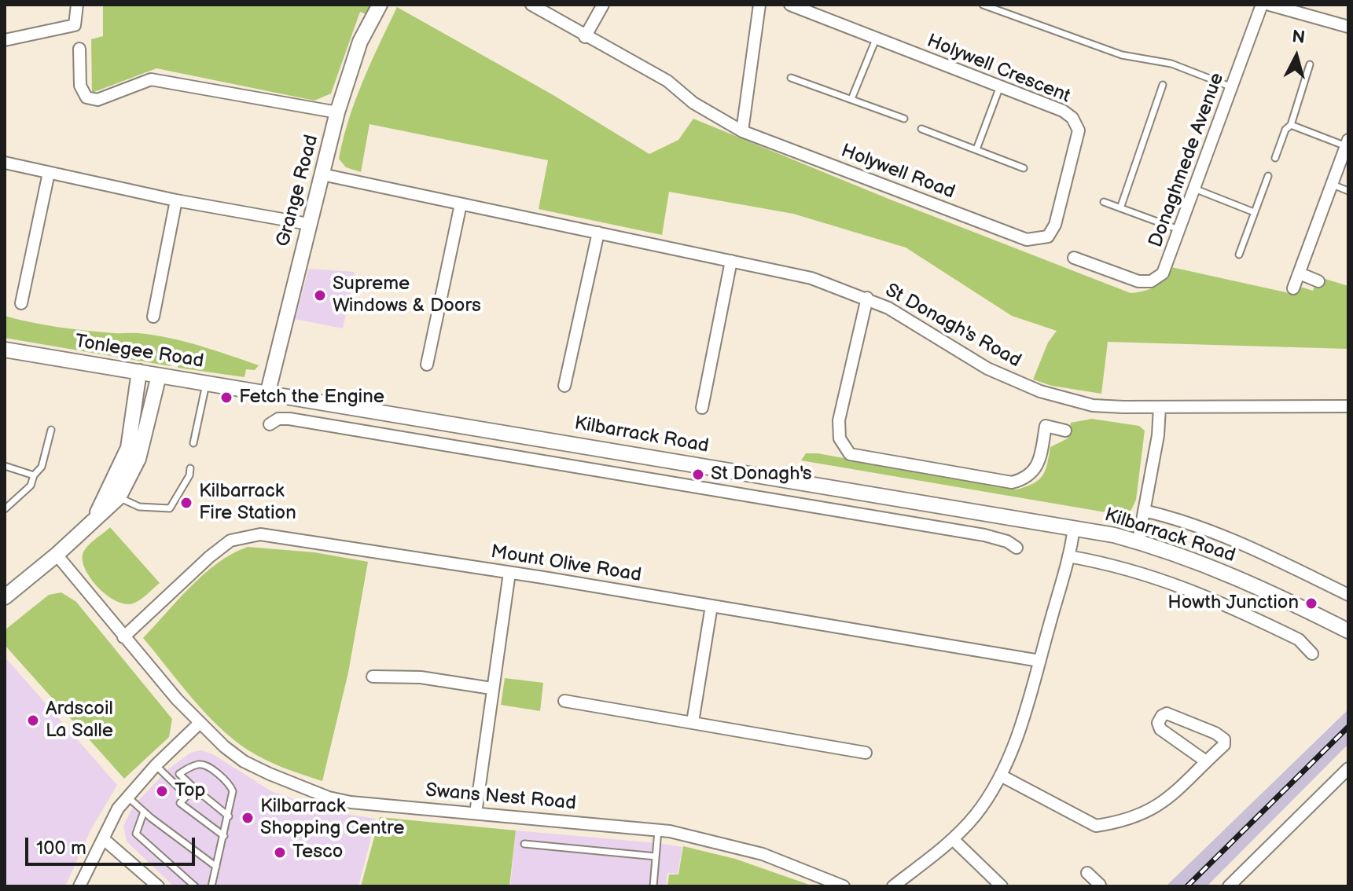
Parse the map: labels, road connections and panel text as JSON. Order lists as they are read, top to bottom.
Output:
{
  "streets": {
    "main road": ["Grange Road", "Tonlegee Road", "Kilbarrack Road"],
    "street": [
      "Holywell Crescent",
      "Donaghmede Avenue",
      "Holywell Road",
      "St Donagh's Road",
      "Mount Olive Road",
      "Swans Nest Road"
    ]
  },
  "crossings": [
    ["Holywell Crescent", "Holywell Road"],
    ["Grange Road", "St Donagh's Road"],
    ["Grange Road", "Tonlegee Road"],
    ["Grange Road", "Kilbarrack Road"],
    ["Tonlegee Road", "Kilbarrack Road"],
    ["Mount Olive Road", "Swans Nest Road"]
  ],
  "places": [
    "Supreme Windows & Doors",
    "Fetch the Engine",
    "St Donagh's",
    "Kilbarrack Fire Station",
    "Howth Junction",
    "Ardscoil La Salle",
    "Top",
    "Kilbarrack Shopping Centre",
    "Tesco"
  ],
  "scale_bar": "100 m",
  "north": "top"
}
